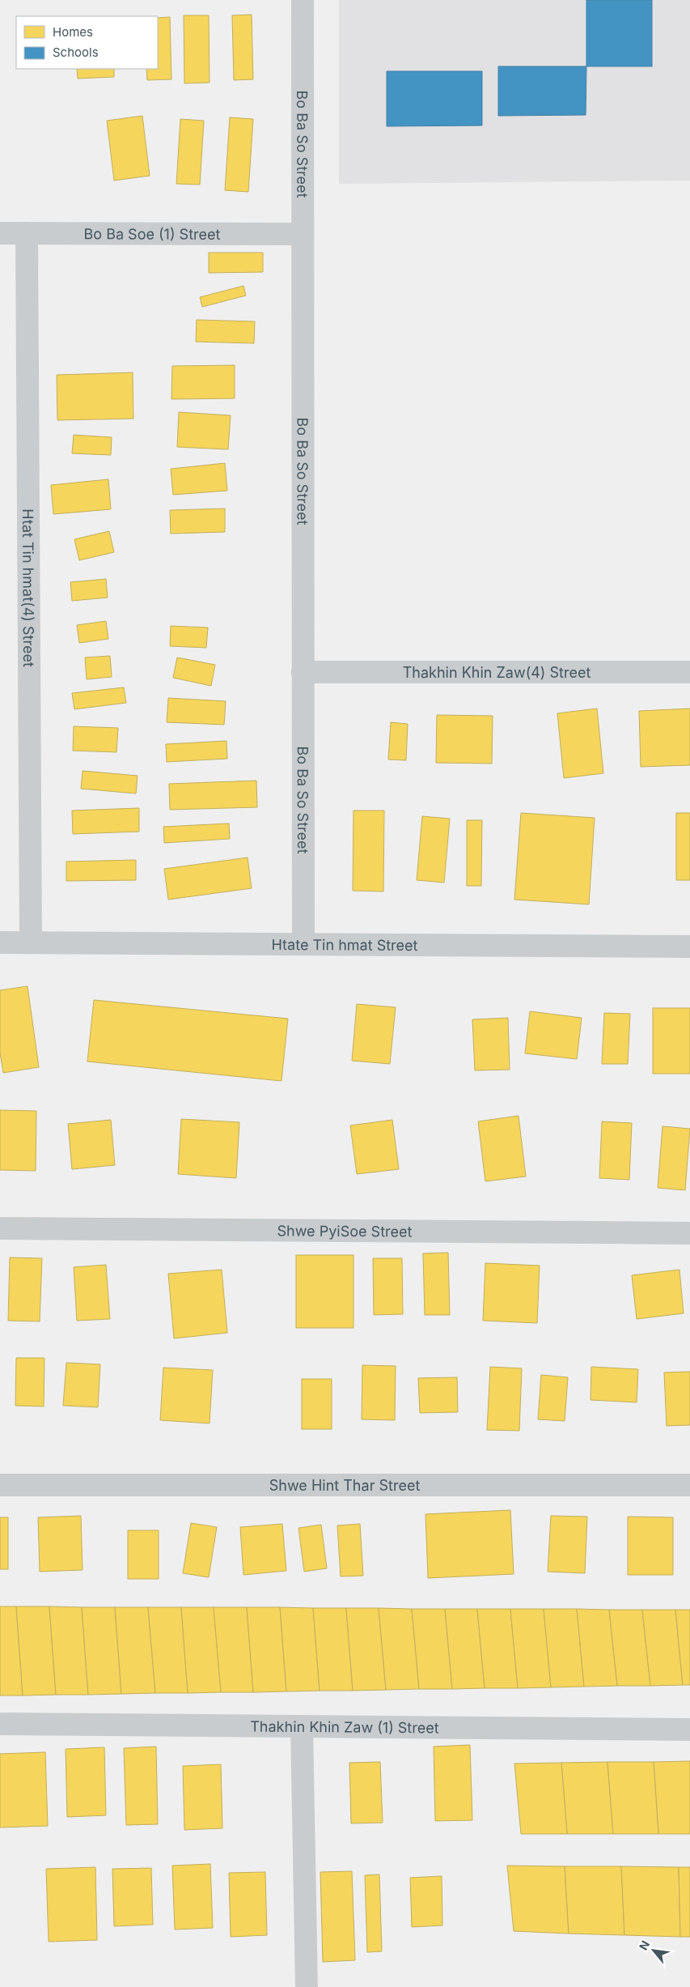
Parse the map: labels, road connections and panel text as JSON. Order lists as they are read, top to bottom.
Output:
{
  "streets": {
    "street": [
      "Bo Ba So Street",
      "Bo Ba Soe (1) Street",
      "Htat Tin hmat(4) Street",
      "Thakhin Khin Zaw(4) Street",
      "Htate Tin hmat Street",
      "Shwe PyiSoe Street",
      "Shwe Hint Thar Street",
      "Thakhin Khin Zaw (1) Street"
    ]
  },
  "crossings": [
    ["Bo Ba So Street", "Bo Ba Soe (1) Street"],
    ["Bo Ba So Street", "Thakhin Khin Zaw(4) Street"],
    ["Bo Ba So Street", "Htate Tin hmat Street"],
    ["Bo Ba Soe (1) Street", "Htat Tin hmat(4) Street"],
    ["Htat Tin hmat(4) Street", "Htate Tin hmat Street"]
  ],
  "legend": ["Homes", "Schools"],
  "north": "top left"
}
